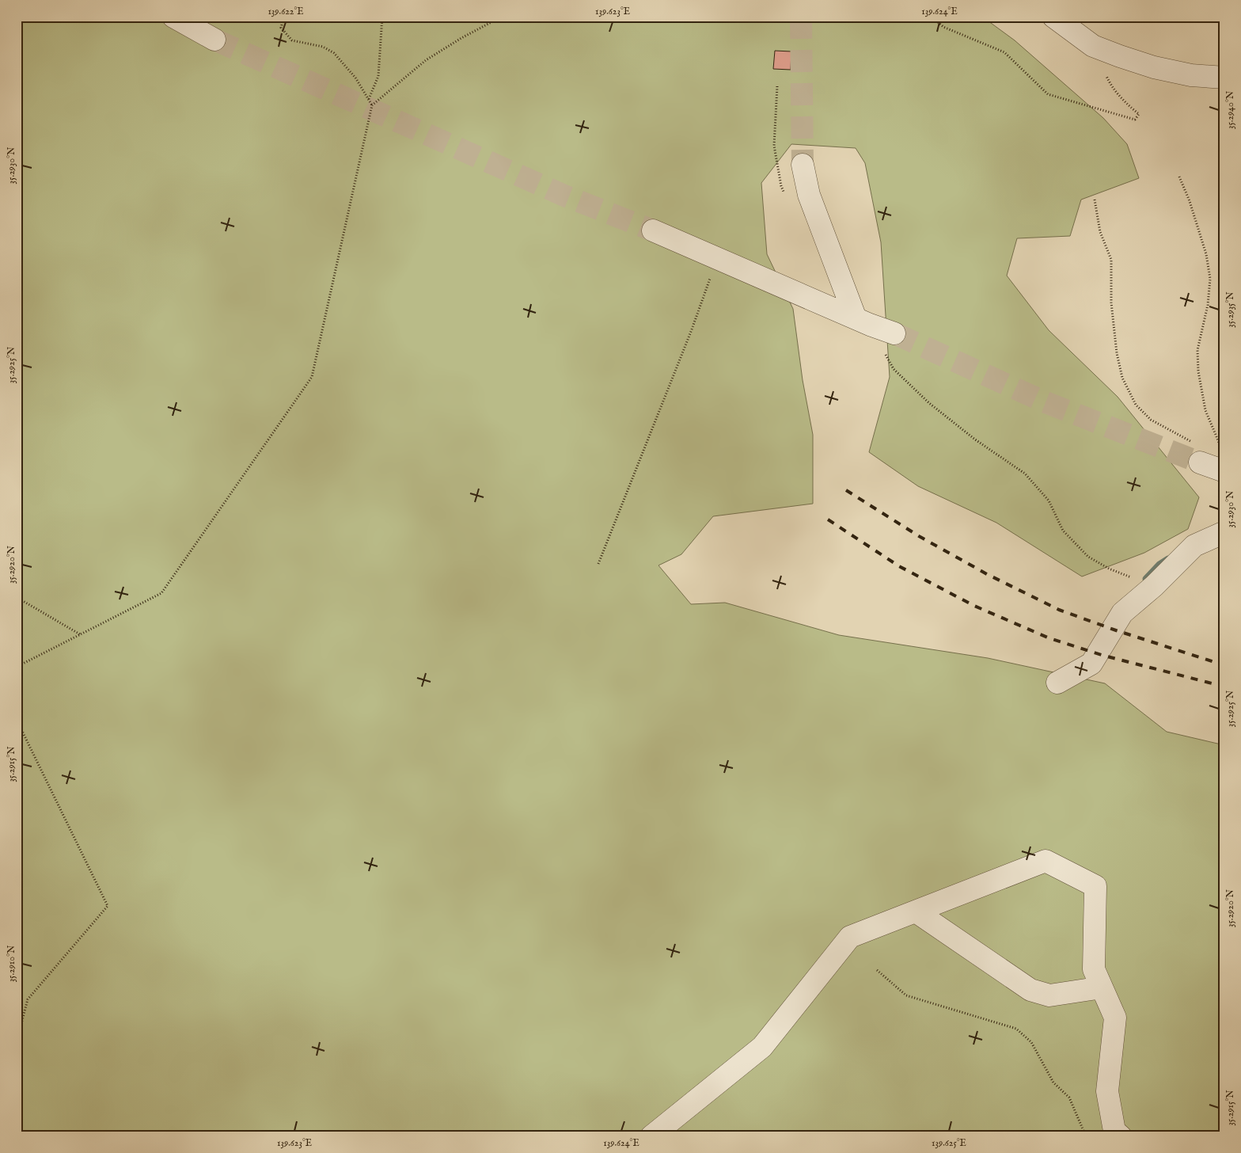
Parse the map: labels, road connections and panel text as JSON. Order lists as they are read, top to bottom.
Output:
{
  "coordinates": [
    "139.622°E",
    "139.623°E",
    "139.624°E",
    "35.2940°N",
    "35.2930°N",
    "35.2935°N",
    "35.2925°N",
    "35.2920°N",
    "35.2915°N",
    "35.2910°N",
    "139.625°E"
  ]
}
